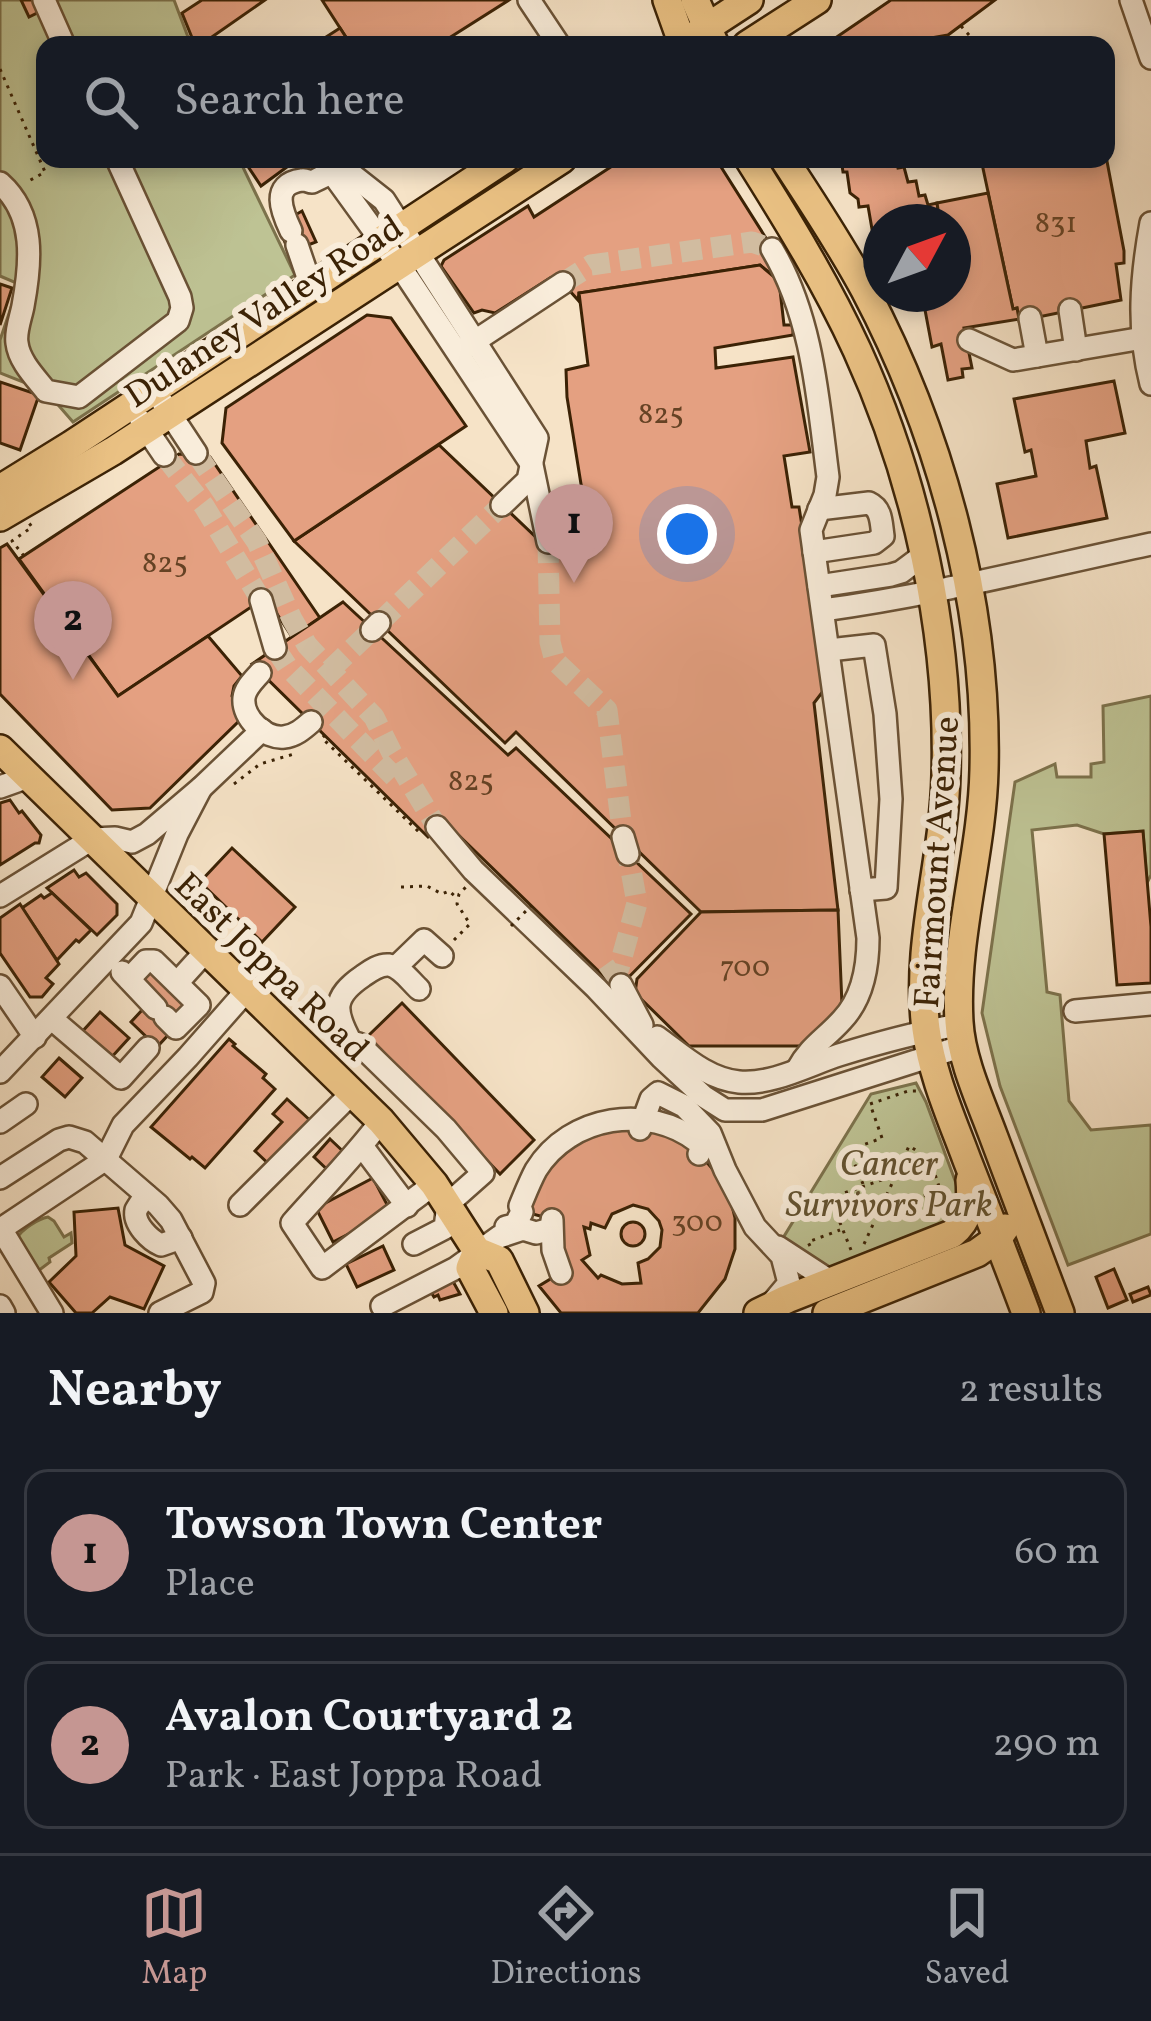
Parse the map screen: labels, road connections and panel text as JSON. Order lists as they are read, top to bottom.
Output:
{
  "streets": {
    "main road": ["Dulaney Valley Road", "Fairmount Avenue", "East Joppa Road"]
  },
  "parks": ["Cancer Survivors Park"],
  "house_numbers": [
    "831",
    "825",
    "825",
    "825",
    "700",
    "300"
  ],
  "north": "top right",
  "page": {
    "search": "Search here",
    "pins": ["1", "2"],
    "heading": ["Nearby", "2 results"],
    "list": [
      {
        "mark": "1",
        "name": "Towson Town Center",
        "note": "Place",
        "value": "60 m"
      },
      {
        "mark": "2",
        "name": "Avalon Courtyard 2",
        "note": "Park · East Joppa Road",
        "value": "290 m"
      }
    ],
    "nav": ["Map", "Directions", "Saved"]
  }
}
